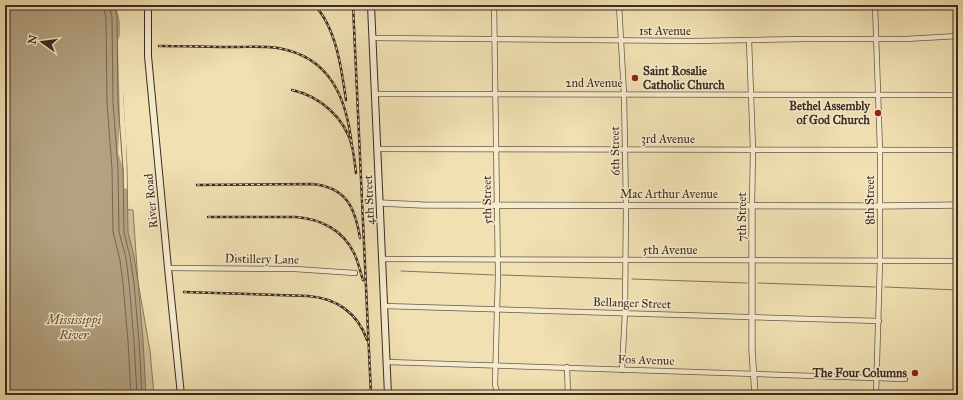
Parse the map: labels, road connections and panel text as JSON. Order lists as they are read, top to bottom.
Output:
{
  "streets": {
    "main road": ["4th Street", "River Road"],
    "street": [
      "1st Avenue",
      "2nd Avenue",
      "3rd Avenue",
      "6th Street",
      "Mac Arthur Avenue",
      "5th Street",
      "8th Street",
      "7th Street",
      "5th Avenue",
      "Distillery Lane",
      "Bellanger Street",
      "Fos Avenue"
    ]
  },
  "crossings": [
    ["1st Avenue", "6th Street"],
    ["1st Avenue", "4th Street"],
    ["1st Avenue", "5th Street"],
    ["1st Avenue", "8th Street"],
    ["1st Avenue", "7th Street"],
    ["2nd Avenue", "6th Street"],
    ["2nd Avenue", "4th Street"],
    ["2nd Avenue", "5th Street"],
    ["2nd Avenue", "8th Street"],
    ["2nd Avenue", "7th Street"],
    ["3rd Avenue", "6th Street"],
    ["3rd Avenue", "4th Street"],
    ["3rd Avenue", "5th Street"],
    ["3rd Avenue", "8th Street"],
    ["3rd Avenue", "7th Street"],
    ["6th Street", "Mac Arthur Avenue"],
    ["6th Street", "5th Avenue"],
    ["6th Street", "Bellanger Street"],
    ["6th Street", "Fos Avenue"],
    ["Mac Arthur Avenue", "4th Street"],
    ["Mac Arthur Avenue", "5th Street"],
    ["Mac Arthur Avenue", "8th Street"],
    ["Mac Arthur Avenue", "7th Street"],
    ["4th Street", "5th Avenue"],
    ["4th Street", "Bellanger Street"],
    ["4th Street", "Fos Avenue"],
    ["5th Street", "5th Avenue"],
    ["5th Street", "Bellanger Street"],
    ["5th Street", "Fos Avenue"],
    ["8th Street", "5th Avenue"],
    ["8th Street", "Bellanger Street"],
    ["8th Street", "Fos Avenue"],
    ["River Road", "Distillery Lane"],
    ["7th Street", "5th Avenue"],
    ["7th Street", "Bellanger Street"],
    ["7th Street", "Fos Avenue"]
  ],
  "water": ["Mississippi River"],
  "places": ["Saint Rosalie Catholic Church", "Bethel Assembly of God Church", "The Four Columns"],
  "north": "left"
}
